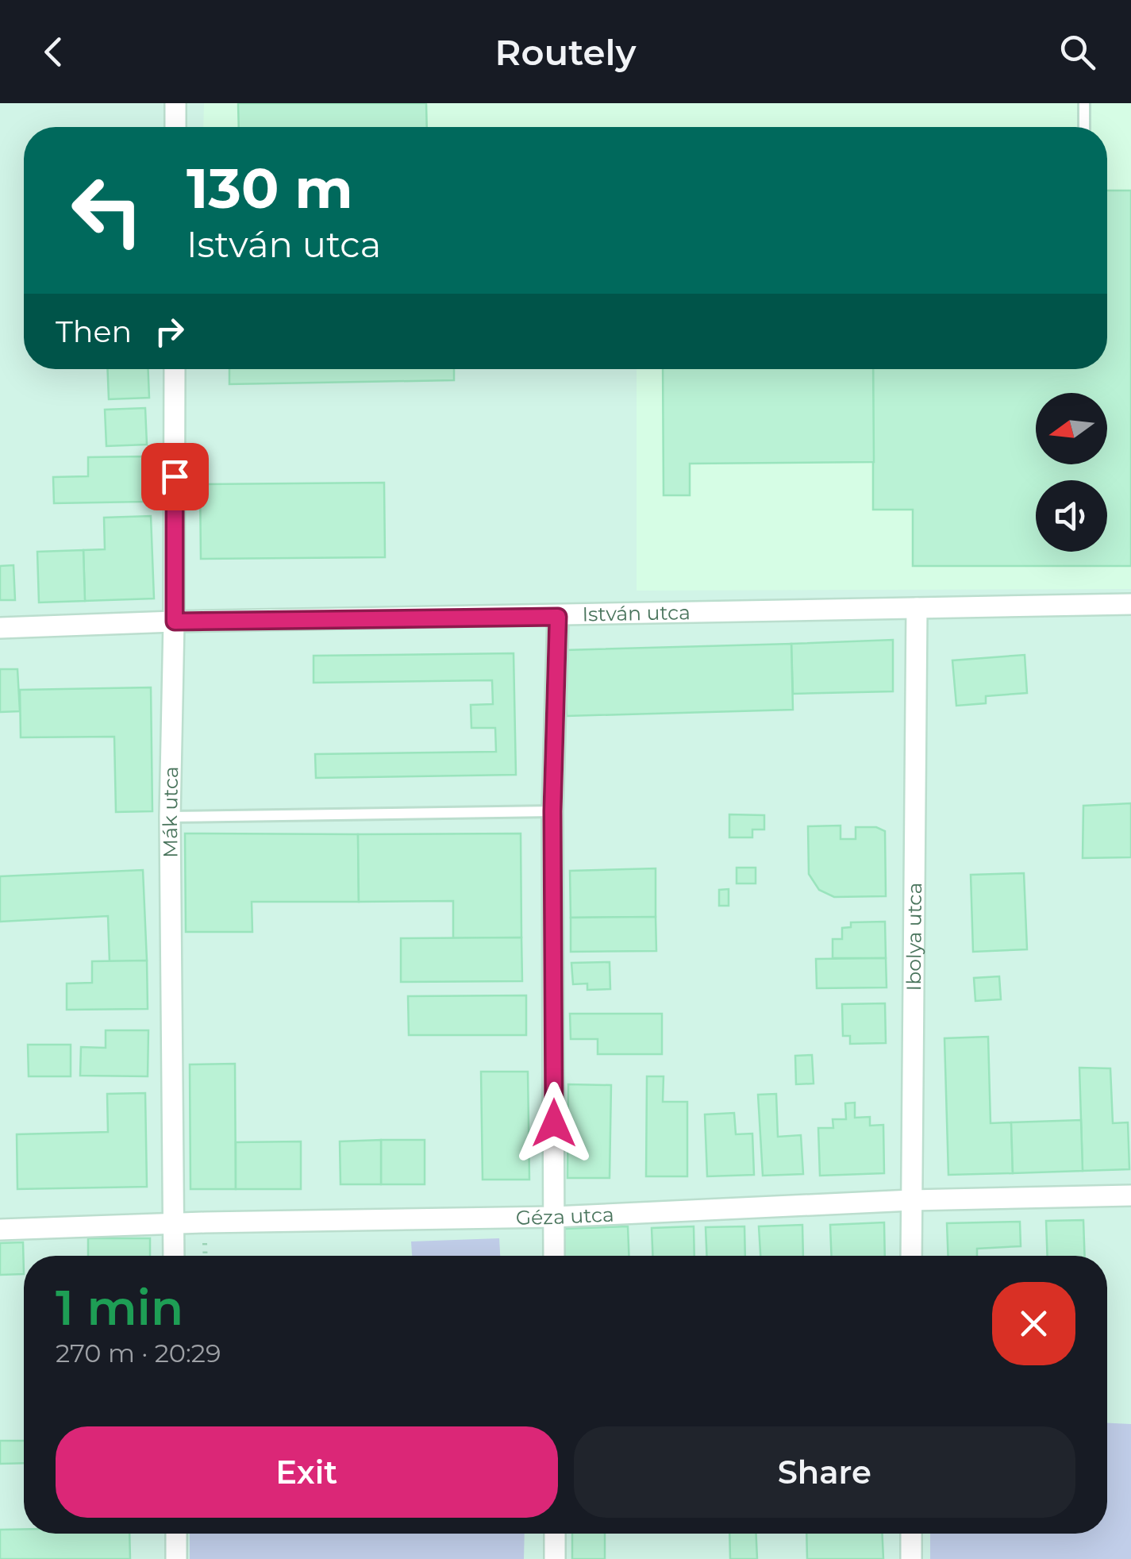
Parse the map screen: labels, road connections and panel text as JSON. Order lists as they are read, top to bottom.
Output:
{
  "streets": {
    "street": [
      "István utca",
      "Mák utca",
      "Ibolya utca",
      "Géza utca"
    ]
  },
  "crossings": [
    ["István utca", "Mák utca"],
    ["István utca", "Ibolya utca"],
    ["Mák utca", "Géza utca"],
    ["Ibolya utca", "Géza utca"]
  ],
  "north": "left",
  "page": {
    "header": "Routely",
    "turn": ["130 m", "István utca"],
    "then": "Then",
    "heading": ["1 min", "270 m · 20:29"],
    "buttons": ["Exit", "Share"]
  }
}
